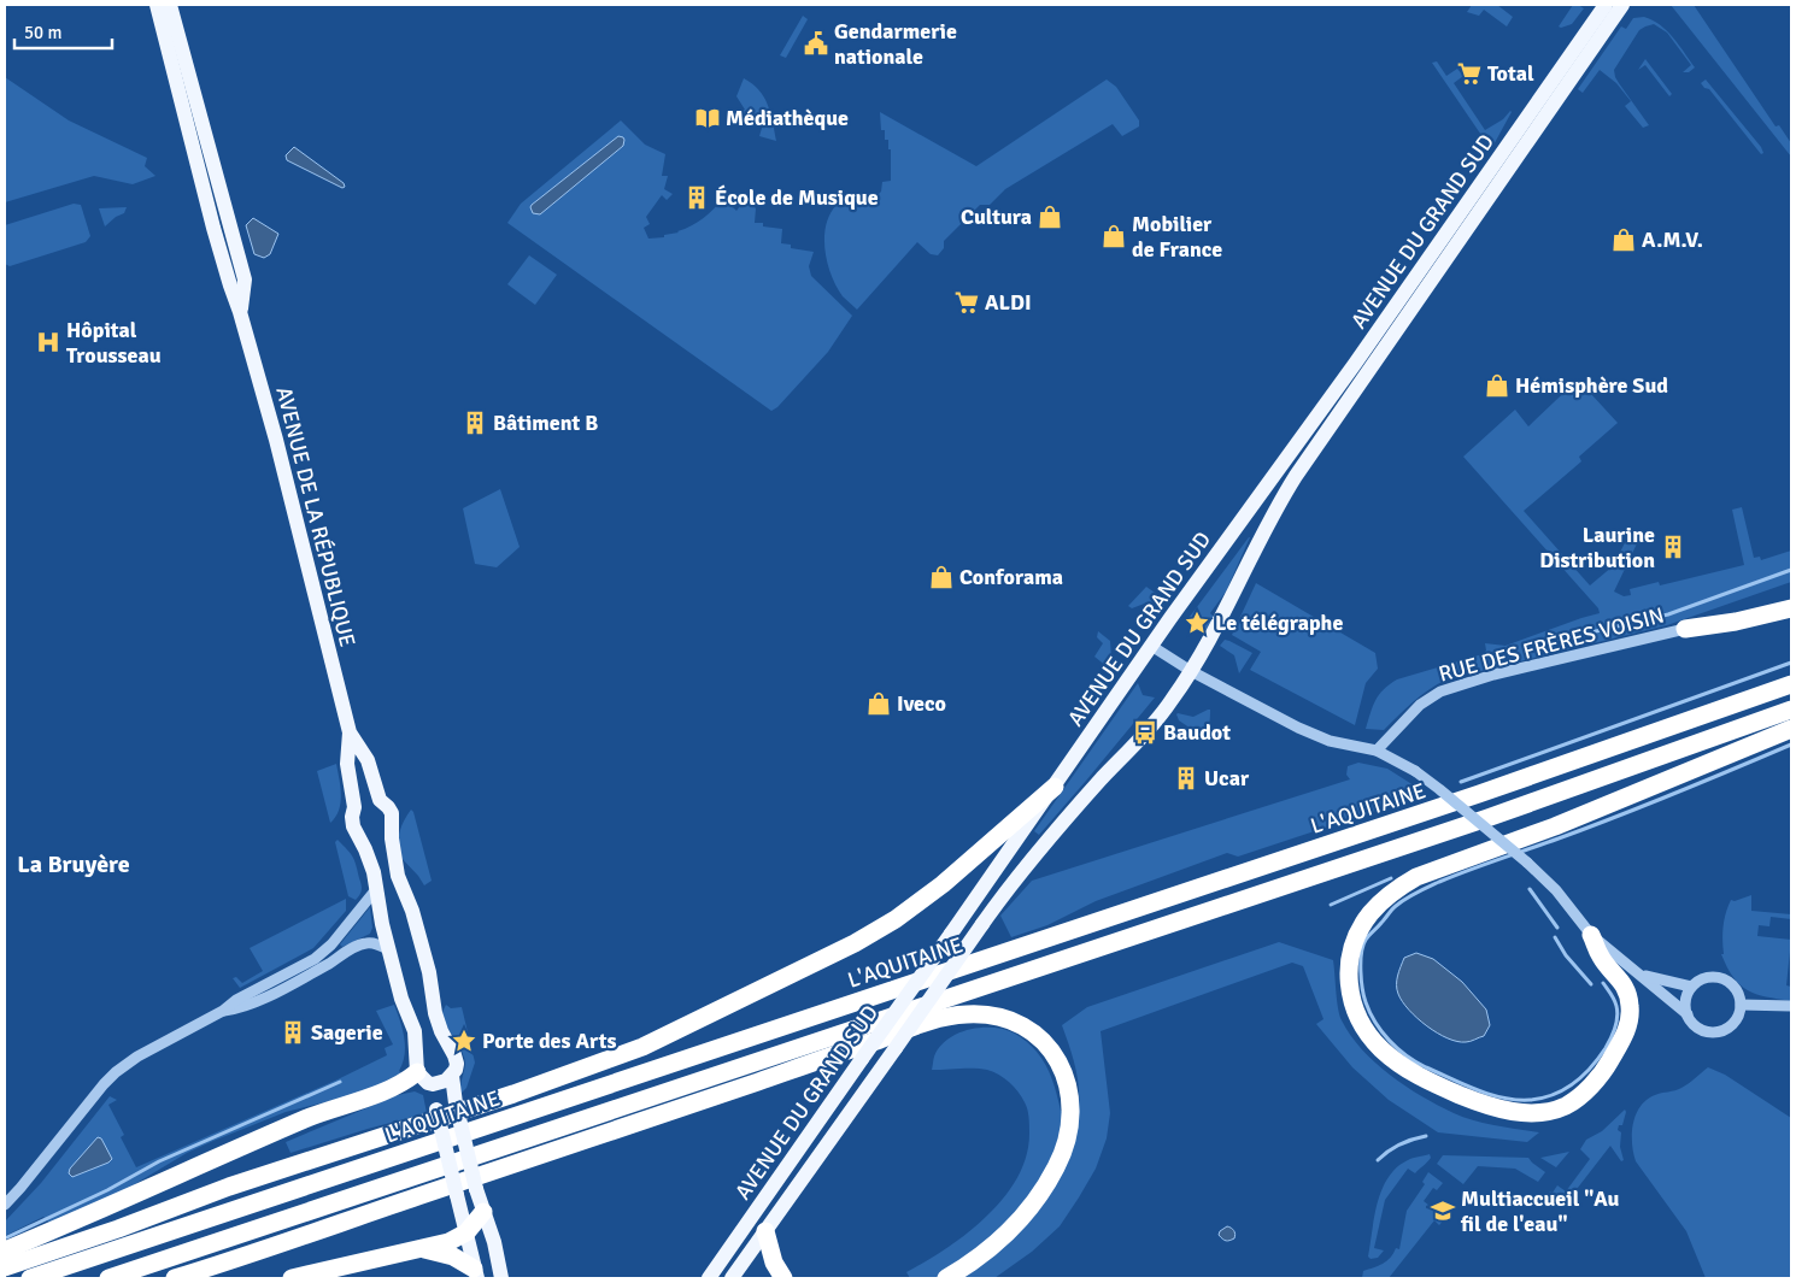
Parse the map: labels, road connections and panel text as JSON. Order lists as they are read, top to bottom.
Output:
{
  "streets": {
    "highway": ["L'AQUITAINE"],
    "main road": ["AVENUE DU GRAND SUD", "AVENUE DE LA RÉPUBLIQUE"],
    "street": ["RUE DES FRÈRES VOISIN"]
  },
  "districts": ["La Bruyère"],
  "places": {
    "public building": ["Gendarmerie nationale"],
    "supermarket": ["Total", "ALDI"],
    "library": ["Médiathèque"],
    "building": [
      "École de Musique",
      "Bâtiment B",
      "Laurine Distribution",
      "Ucar",
      "Sagerie"
    ],
    "shop": [
      "Cultura",
      "Mobilier de France",
      "A.M.V.",
      "Hémisphère Sud",
      "Conforama",
      "Iveco"
    ],
    "hospital": ["Hôpital Trousseau"],
    "place": ["Le télégraphe", "Porte des Arts"],
    "bus stop": ["Baudot"],
    "school or university": ["Multiaccueil \"Au fil de l'eau\""]
  },
  "scale_bar": "50 m"
}
